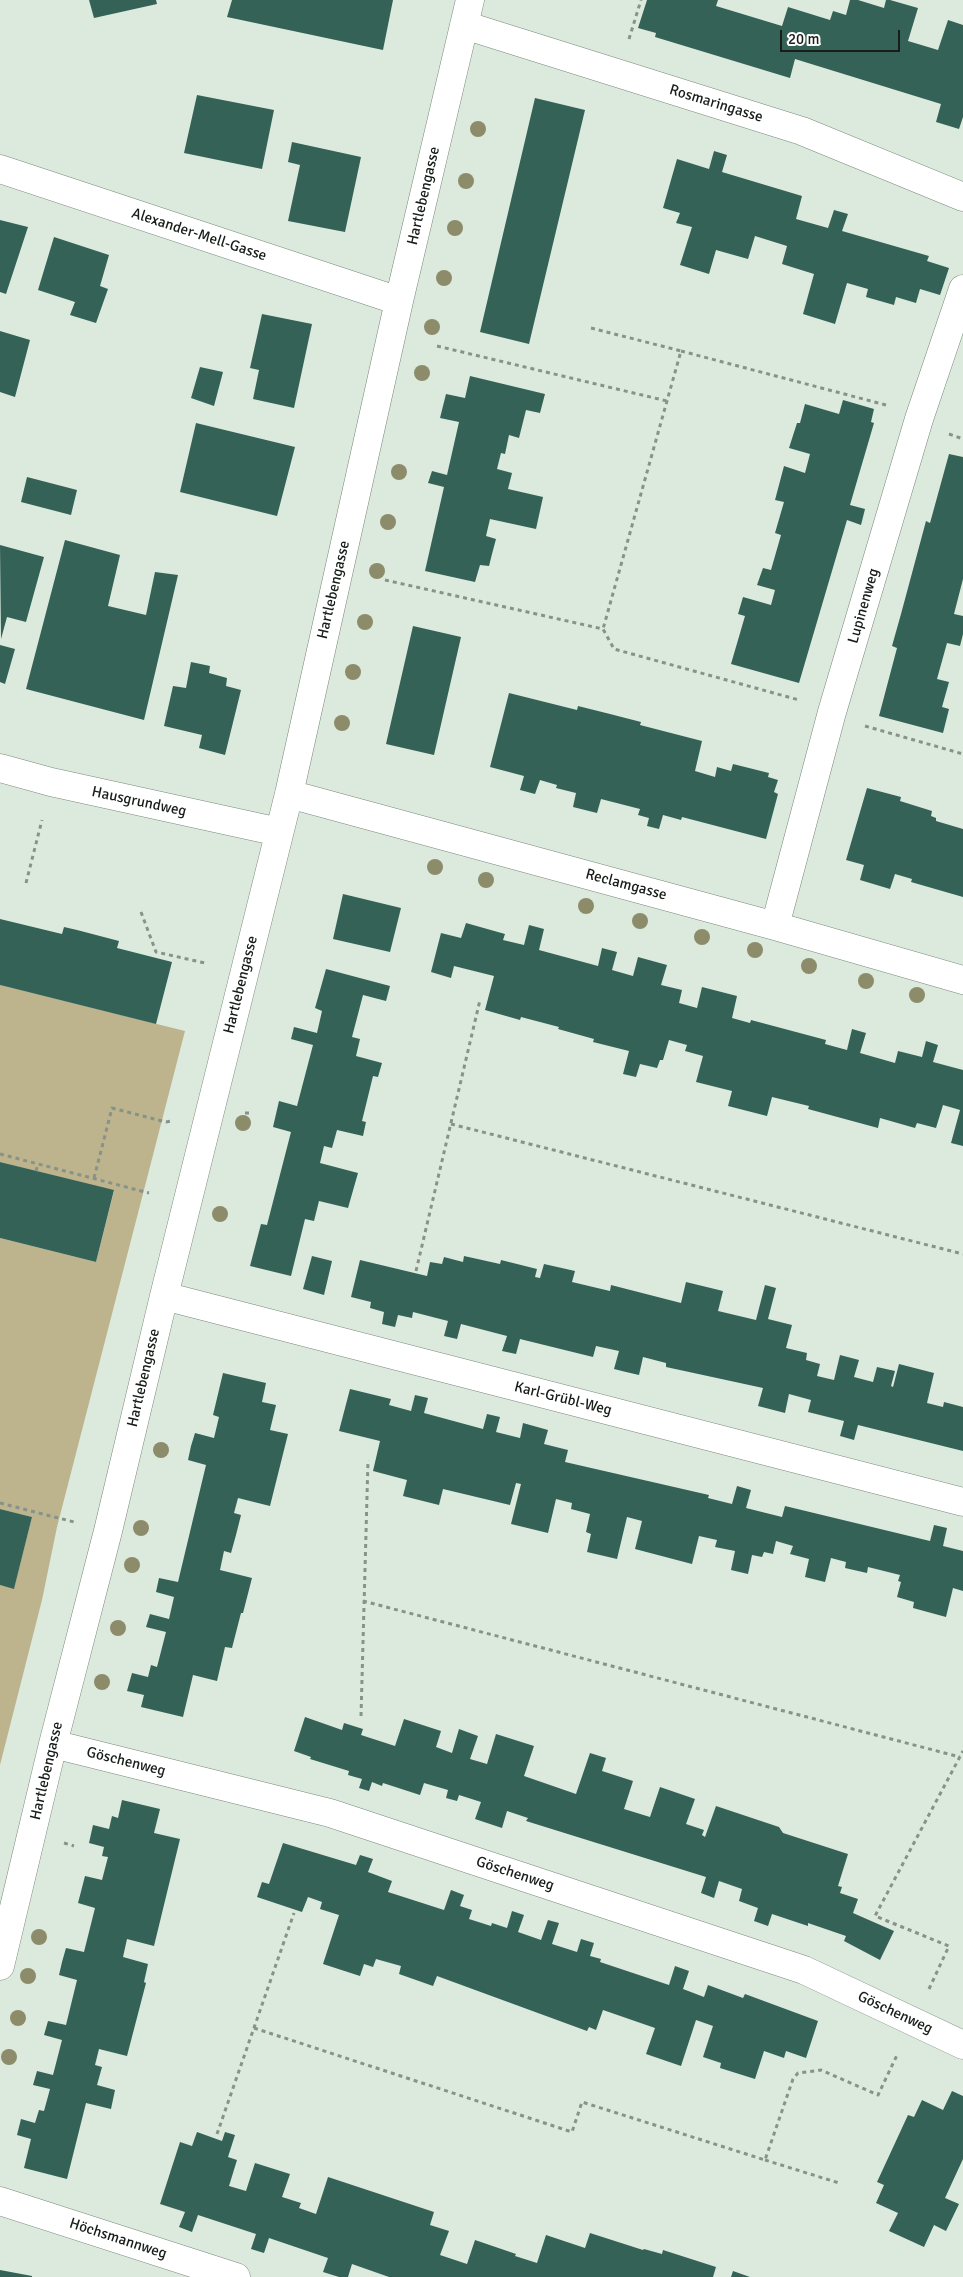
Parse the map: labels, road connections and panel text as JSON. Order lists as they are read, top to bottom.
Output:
{
  "streets": {
    "street": [
      "Rosmaringasse",
      "Hartlebengasse",
      "Alexander-Mell-Gasse",
      "Lupinenweg",
      "Hausgrundweg",
      "Reclamgasse",
      "Karl-Grübl-Weg",
      "Göschenweg",
      "Höchsmannweg"
    ]
  },
  "crossings": [
    ["Rosmaringasse", "Hartlebengasse"],
    ["Hartlebengasse", "Alexander-Mell-Gasse"],
    ["Hartlebengasse", "Hausgrundweg"],
    ["Hartlebengasse", "Reclamgasse"],
    ["Hartlebengasse", "Karl-Grübl-Weg"],
    ["Hartlebengasse", "Göschenweg"],
    ["Lupinenweg", "Reclamgasse"]
  ],
  "scale_bar": "20 m"
}
